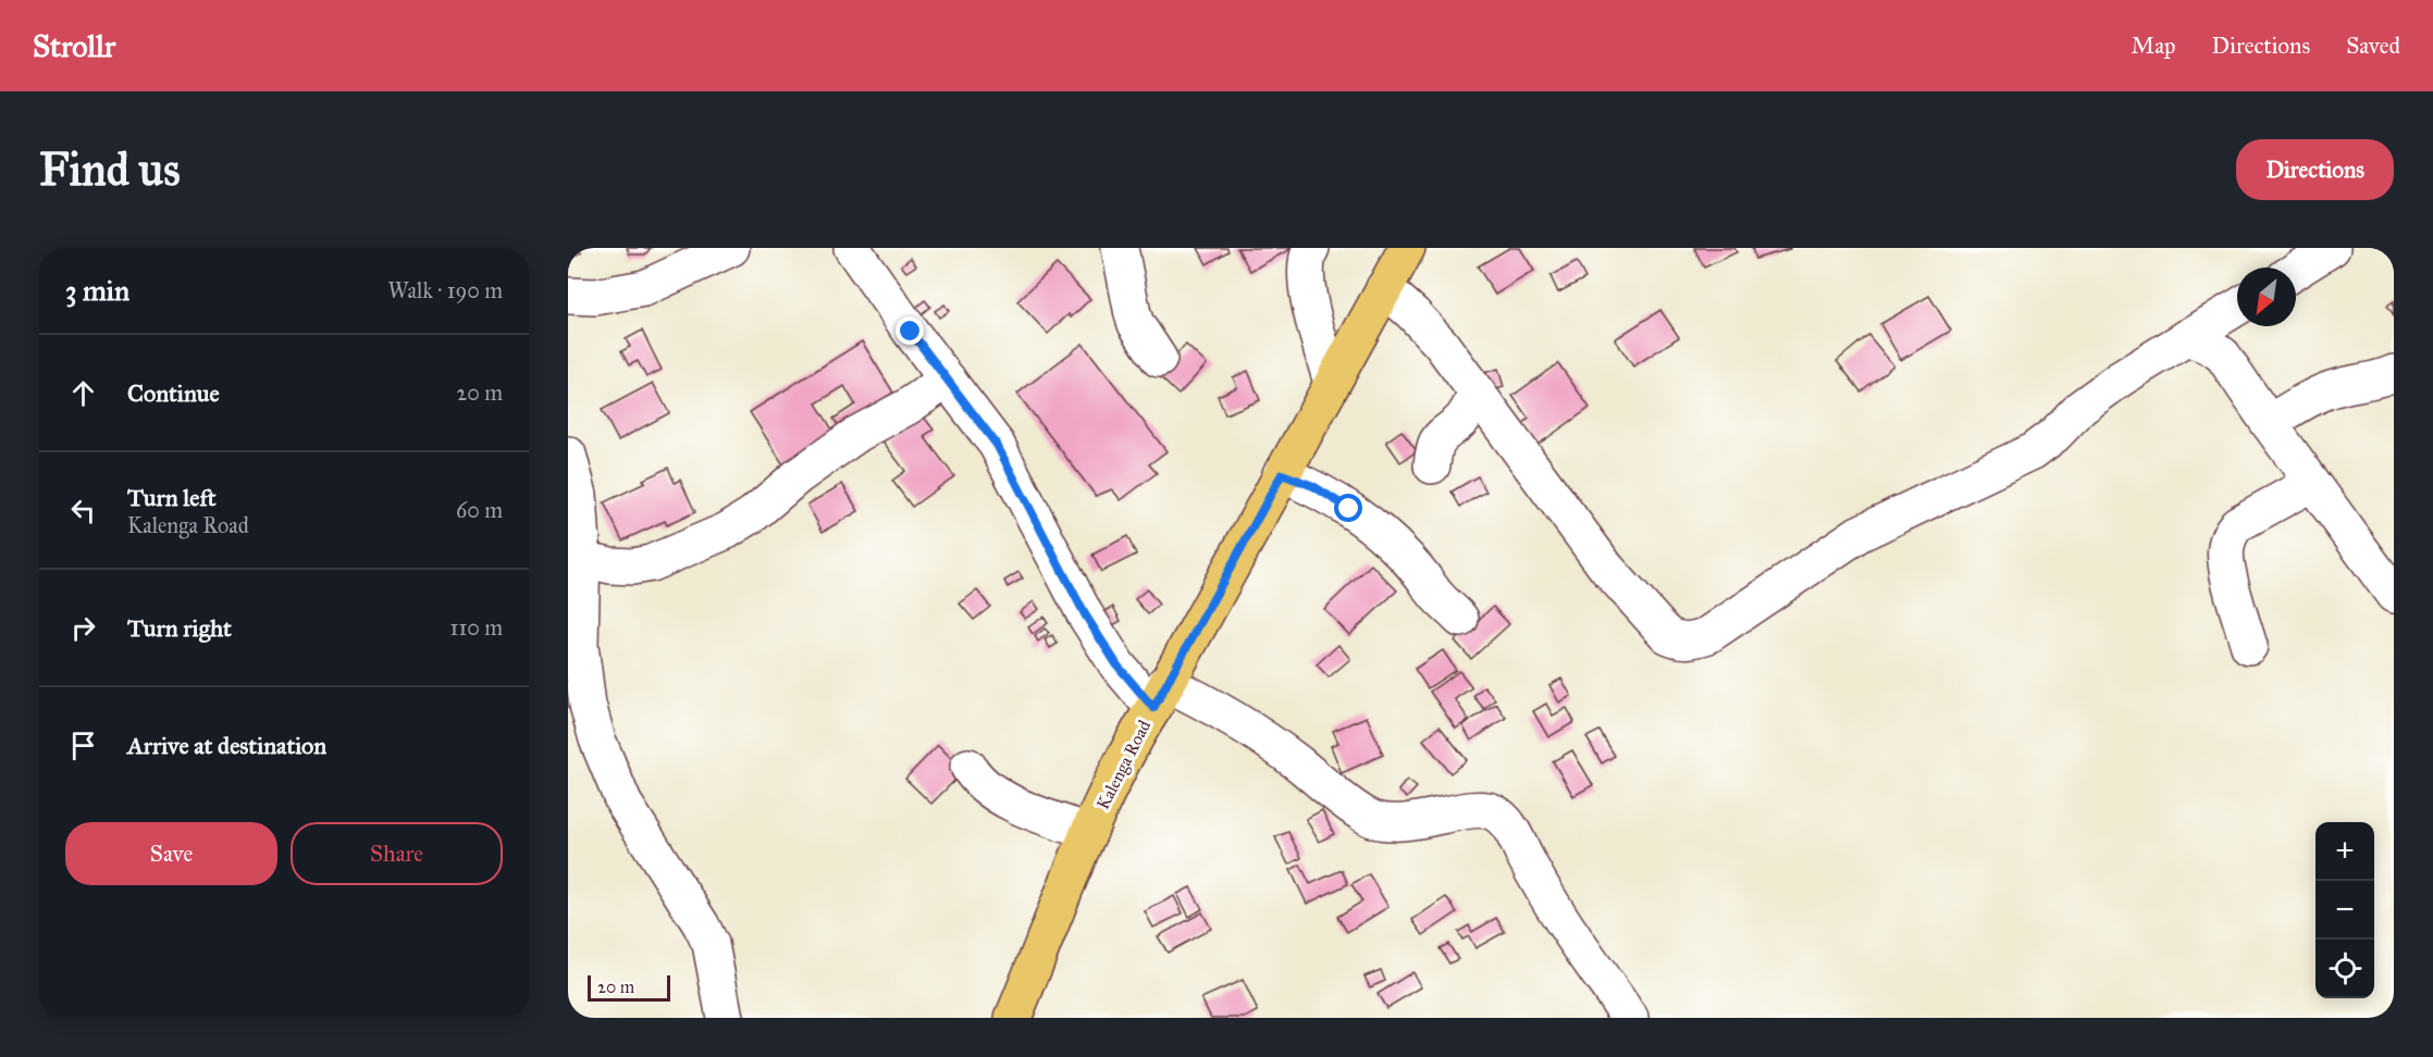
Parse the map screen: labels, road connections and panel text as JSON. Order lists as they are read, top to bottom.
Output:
{
  "streets": {
    "main road": ["Kalenga Road"]
  },
  "scale_bar": "20 m",
  "north": "bottom left",
  "page": {
    "header": "Strollr",
    "nav": ["Map", "Directions", "Saved"],
    "buttons": [
      "Directions",
      ["Save", "Share"]
    ],
    "title": "Find us",
    "heading": ["3 min", "Walk · 190 m"],
    "list": [
      ["Continue", "20 m"],
      ["Turn left", "Kalenga Road", "60 m"],
      ["Turn right", "110 m"],
      "Arrive at destination"
    ],
    "map_buttons": ["+", "−"],
    "scale": "20 m"
  }
}
